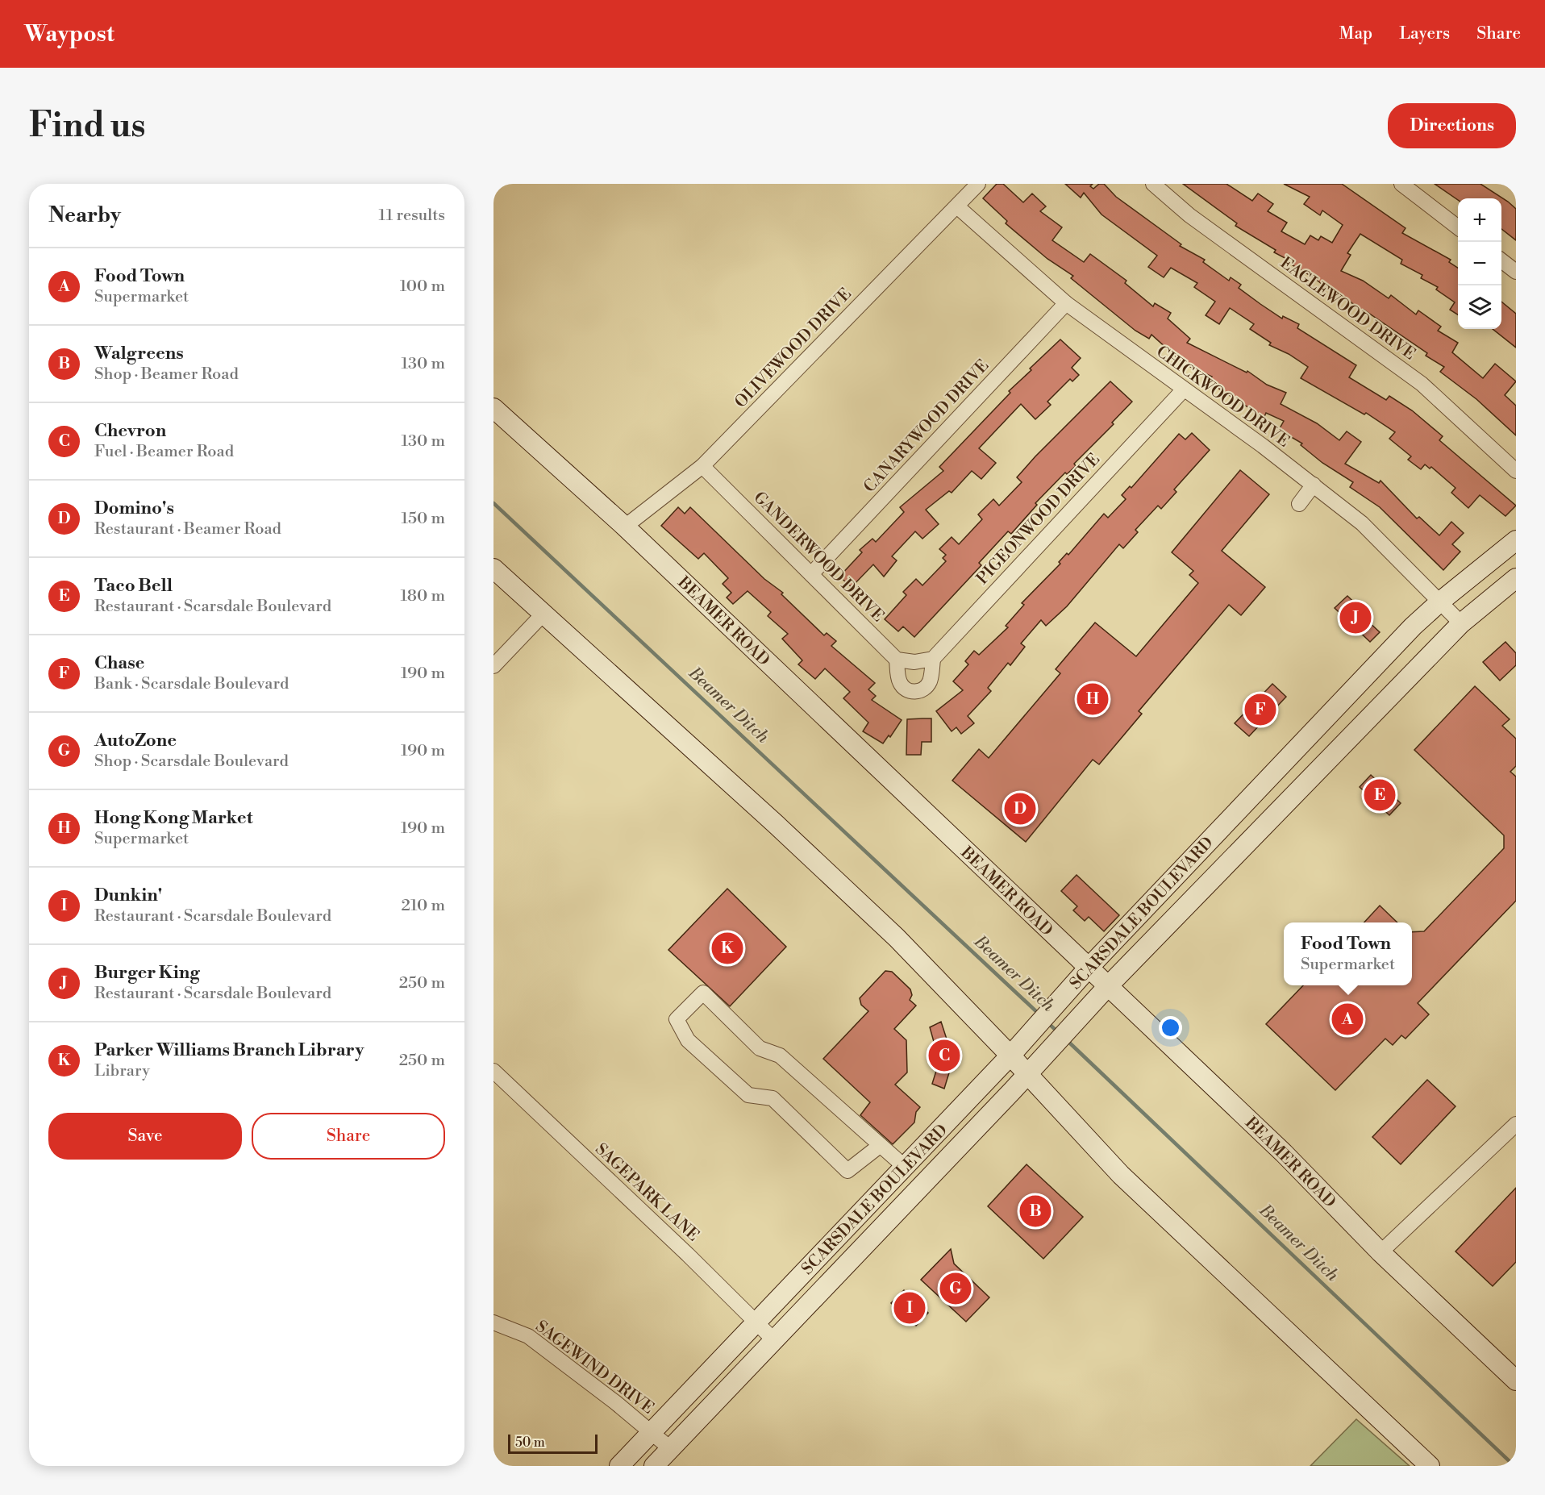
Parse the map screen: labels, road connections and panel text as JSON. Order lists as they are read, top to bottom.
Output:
{
  "streets": {
    "main road": ["BEAMER ROAD", "SCARSDALE BOULEVARD"],
    "street": [
      "EAGLEWOOD DRIVE",
      "OLIVEWOOD DRIVE",
      "CHICKWOOD DRIVE",
      "CANARYWOOD DRIVE",
      "PIGEONWOOD DRIVE",
      "GANDERWOOD DRIVE",
      "SAGEPARK LANE",
      "SAGEWIND DRIVE"
    ]
  },
  "crossings": [
    ["OLIVEWOOD DRIVE", "CHICKWOOD DRIVE"],
    ["OLIVEWOOD DRIVE", "GANDERWOOD DRIVE"],
    ["OLIVEWOOD DRIVE", "BEAMER ROAD"],
    ["CHICKWOOD DRIVE", "CANARYWOOD DRIVE"],
    ["CHICKWOOD DRIVE", "PIGEONWOOD DRIVE"],
    ["CHICKWOOD DRIVE", "SCARSDALE BOULEVARD"],
    ["CANARYWOOD DRIVE", "GANDERWOOD DRIVE"],
    ["BEAMER ROAD", "SCARSDALE BOULEVARD"],
    ["SCARSDALE BOULEVARD", "SAGEPARK LANE"],
    ["SCARSDALE BOULEVARD", "SAGEWIND DRIVE"]
  ],
  "water": ["Beamer Ditch"],
  "scale_bar": "50 m",
  "page": {
    "header": "Waypost",
    "nav": ["Map", "Layers", "Share"],
    "buttons": [
      "Directions",
      ["Save", "Share"]
    ],
    "title": "Find us",
    "heading": ["Nearby", "11 results"],
    "map_buttons": ["+", "−"],
    "list": [
      {
        "mark": "A",
        "name": "Food Town",
        "note": "Supermarket",
        "value": "100 m"
      },
      {
        "mark": "B",
        "name": "Walgreens",
        "note": "Shop · Beamer Road",
        "value": "130 m"
      },
      {
        "mark": "C",
        "name": "Chevron",
        "note": "Fuel · Beamer Road",
        "value": "130 m"
      },
      {
        "mark": "D",
        "name": "Domino's",
        "note": "Restaurant · Beamer Road",
        "value": "150 m"
      },
      {
        "mark": "E",
        "name": "Taco Bell",
        "note": "Restaurant · Scarsdale Boulevard",
        "value": "180 m"
      },
      {
        "mark": "F",
        "name": "Chase",
        "note": "Bank · Scarsdale Boulevard",
        "value": "190 m"
      },
      {
        "mark": "G",
        "name": "AutoZone",
        "note": "Shop · Scarsdale Boulevard",
        "value": "190 m"
      },
      {
        "mark": "H",
        "name": "Hong Kong Market",
        "note": "Supermarket",
        "value": "190 m"
      },
      {
        "mark": "I",
        "name": "Dunkin'",
        "note": "Restaurant · Scarsdale Boulevard",
        "value": "210 m"
      },
      {
        "mark": "J",
        "name": "Burger King",
        "note": "Restaurant · Scarsdale Boulevard",
        "value": "250 m"
      },
      {
        "mark": "K",
        "name": "Parker Williams Branch Library",
        "note": "Library",
        "value": "250 m"
      }
    ],
    "pins": [
      "J",
      "H",
      "F",
      "E",
      "D",
      "K",
      "A",
      "C",
      "B",
      "G",
      "I"
    ],
    "popup": ["Food Town", "Supermarket"],
    "scale": "50 m"
  }
}
